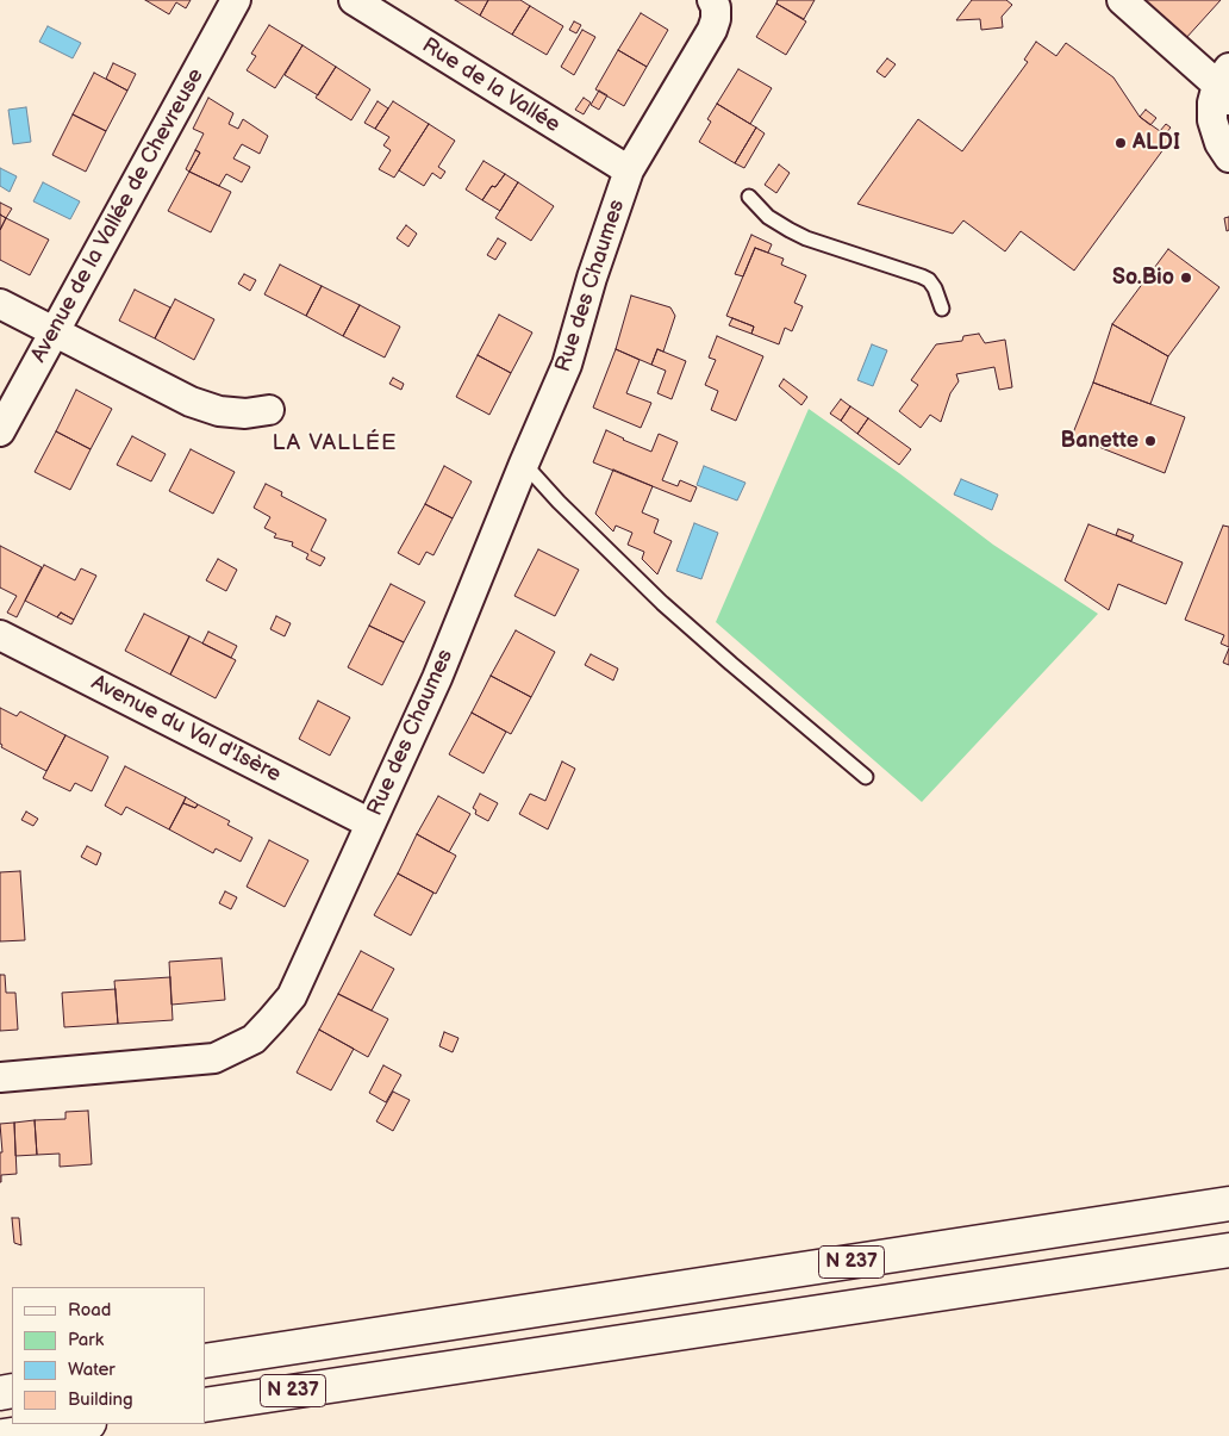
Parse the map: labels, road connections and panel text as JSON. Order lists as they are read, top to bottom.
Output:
{
  "streets": {
    "highway": ["N 237"],
    "street": [
      "Rue de la Vallée",
      "Avenue de la Vallée de Chevreuse",
      "Rue des Chaumes",
      "Avenue du Val d'Isère"
    ]
  },
  "crossings": [
    ["Rue de la Vallée", "Rue des Chaumes"],
    ["Rue des Chaumes", "Avenue du Val d'Isère"]
  ],
  "districts": ["LA VALLÉE"],
  "places": ["ALDI", "So.Bio", "Banette"],
  "legend": [
    "Road",
    "Park",
    "Water",
    "Building"
  ]
}
